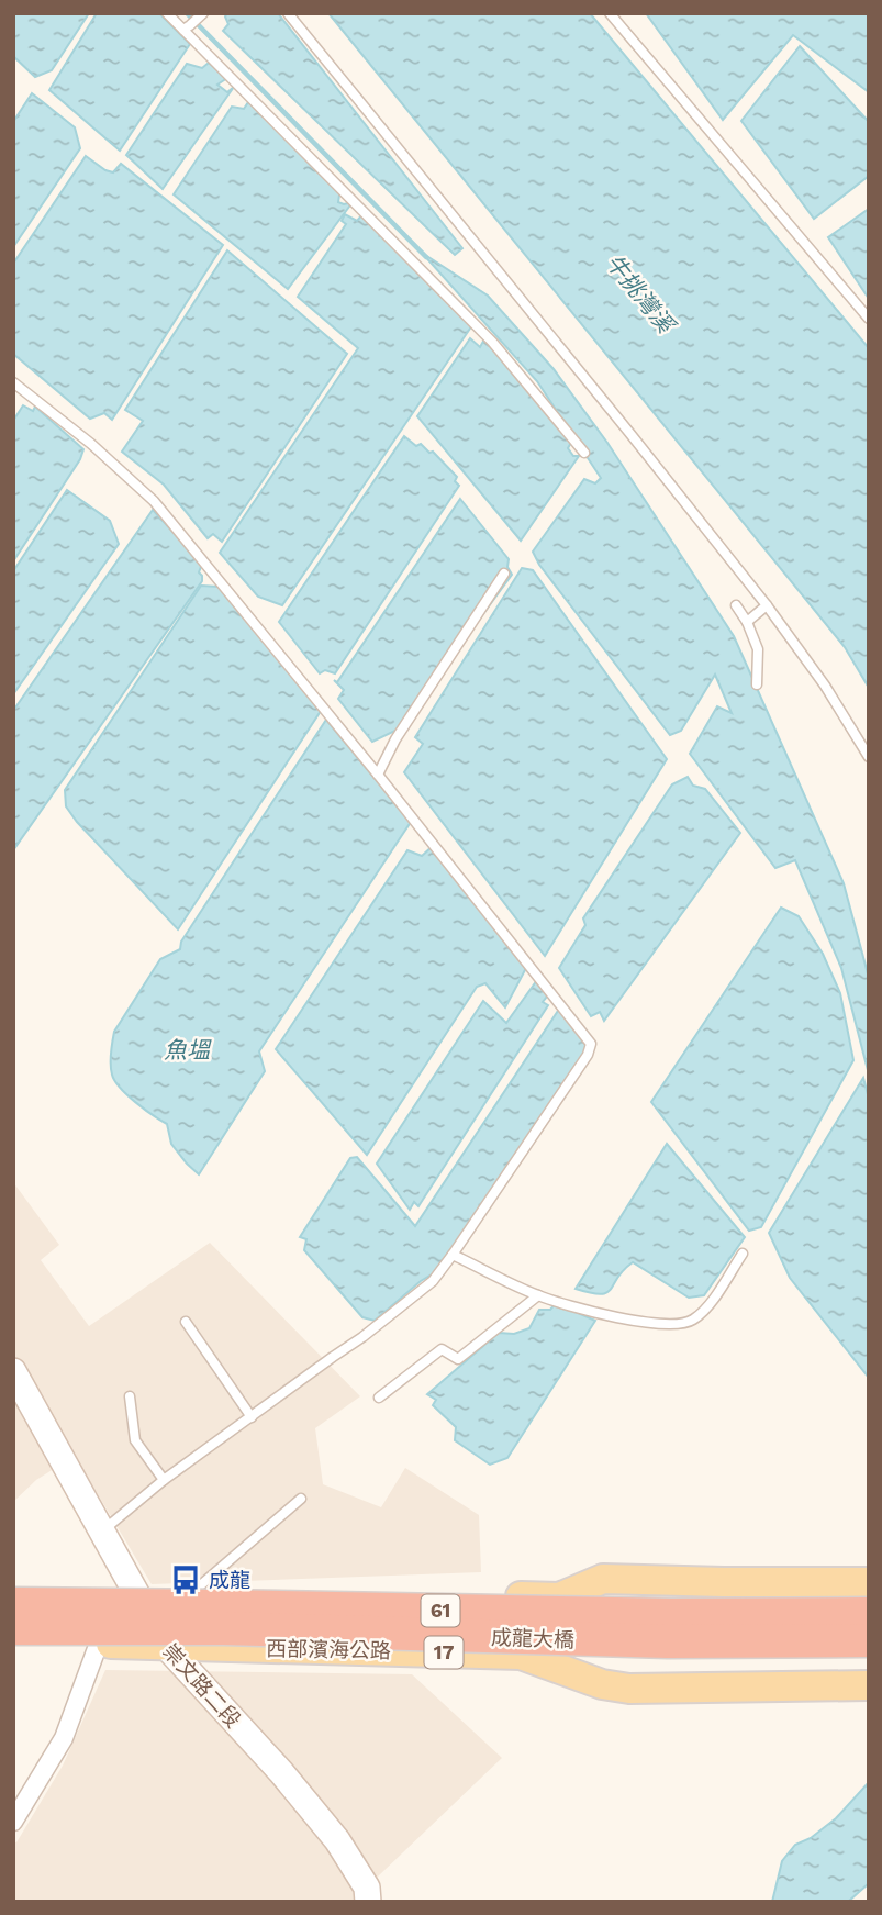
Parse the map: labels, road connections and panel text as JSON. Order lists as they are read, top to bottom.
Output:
{
  "streets": {
    "highway": ["61", "成龍大橋"],
    "main road": ["西部濱海公路", "17"],
    "street": ["崇文路二段"]
  },
  "crossings": [
    ["西部濱海公路", "崇文路二段"]
  ],
  "water": ["牛挑灣溪", "魚塭"],
  "places": {
    "bus stop": ["成龍"]
  }
}
